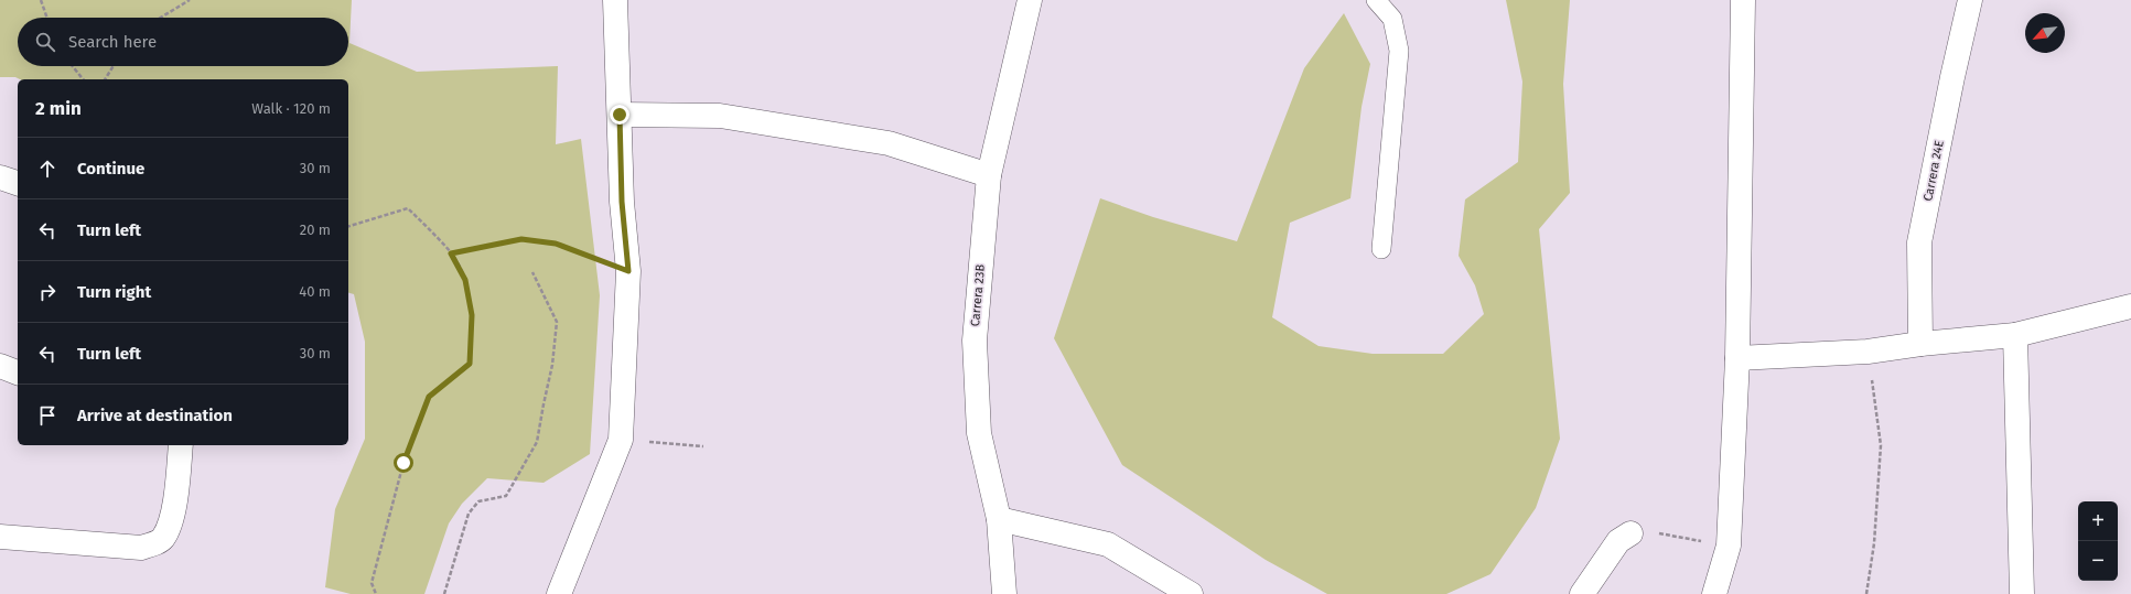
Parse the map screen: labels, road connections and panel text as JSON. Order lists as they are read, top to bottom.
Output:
{
  "streets": {
    "street": ["Carrera 24E", "Carrera 23B"]
  },
  "north": "bottom left",
  "page": {
    "search": "Search here",
    "heading": ["2 min", "Walk · 120 m"],
    "list": [
      ["Continue", "30 m"],
      ["Turn left", "20 m"],
      ["Turn right", "40 m"],
      ["Turn left", "30 m"],
      "Arrive at destination"
    ],
    "map_buttons": ["+", "−"]
  }
}
